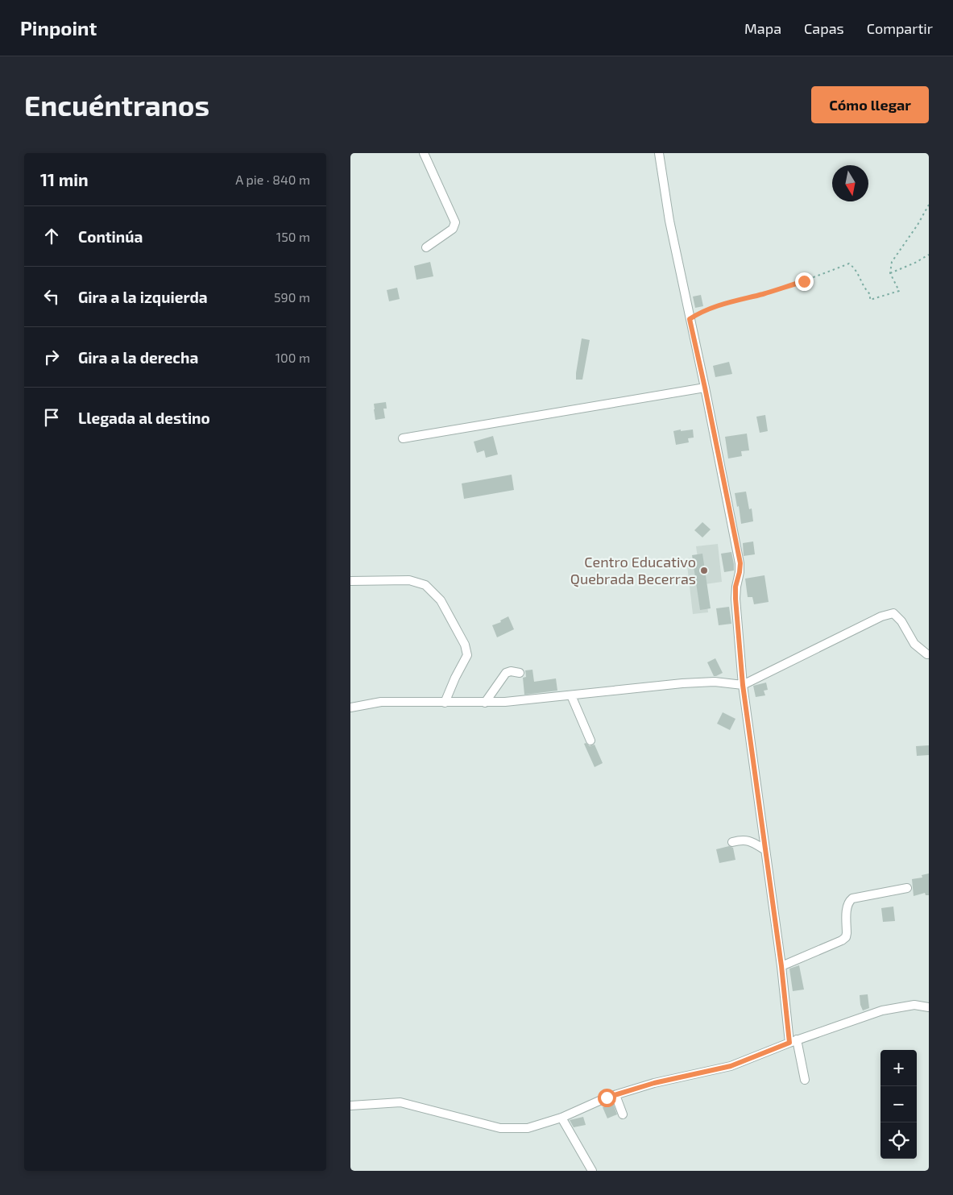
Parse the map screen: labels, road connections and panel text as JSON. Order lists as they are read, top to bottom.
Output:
{
  "places": ["Centro Educativo Quebrada Becerras"],
  "north": "bottom",
  "page": {
    "header": "Pinpoint",
    "nav": ["Mapa", "Capas", "Compartir"],
    "buttons": "Cómo llegar",
    "title": "Encuéntranos",
    "heading": ["11 min", "A pie · 840 m"],
    "list": [
      ["Continúa", "150 m"],
      ["Gira a la izquierda", "590 m"],
      ["Gira a la derecha", "100 m"],
      "Llegada al destino"
    ],
    "map_buttons": ["+", "−"]
  }
}
